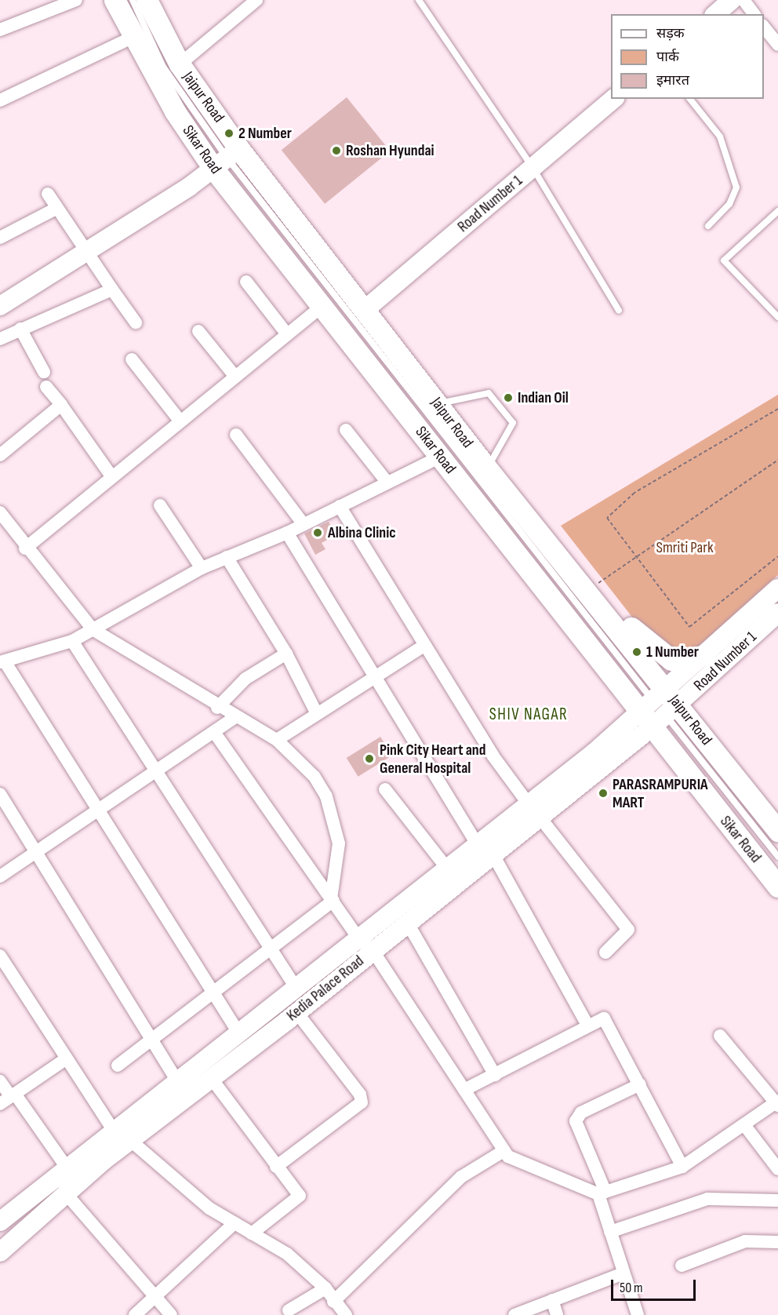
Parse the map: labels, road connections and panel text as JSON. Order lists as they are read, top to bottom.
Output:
{
  "streets": {
    "main road": ["Jaipur Road", "Sikar Road"],
    "street": ["Road Number 1", "Kedia Palace Road"]
  },
  "crossings": [
    ["Jaipur Road", "Sikar Road"],
    ["Jaipur Road", "Road Number 1"],
    ["Jaipur Road", "Kedia Palace Road"],
    ["Sikar Road", "Road Number 1"],
    ["Sikar Road", "Kedia Palace Road"],
    ["Road Number 1", "Kedia Palace Road"]
  ],
  "districts": ["SHIV NAGAR"],
  "parks": ["Smriti Park"],
  "places": [
    "2 Number",
    "Roshan Hyundai",
    "Indian Oil",
    "Albina Clinic",
    "1 Number",
    "Pink City Heart and General Hospital",
    "PARASRAMPURIA MART"
  ],
  "legend": ["सड़क", "पार्क", "इमारत"],
  "scale_bar": "50 m"
}
